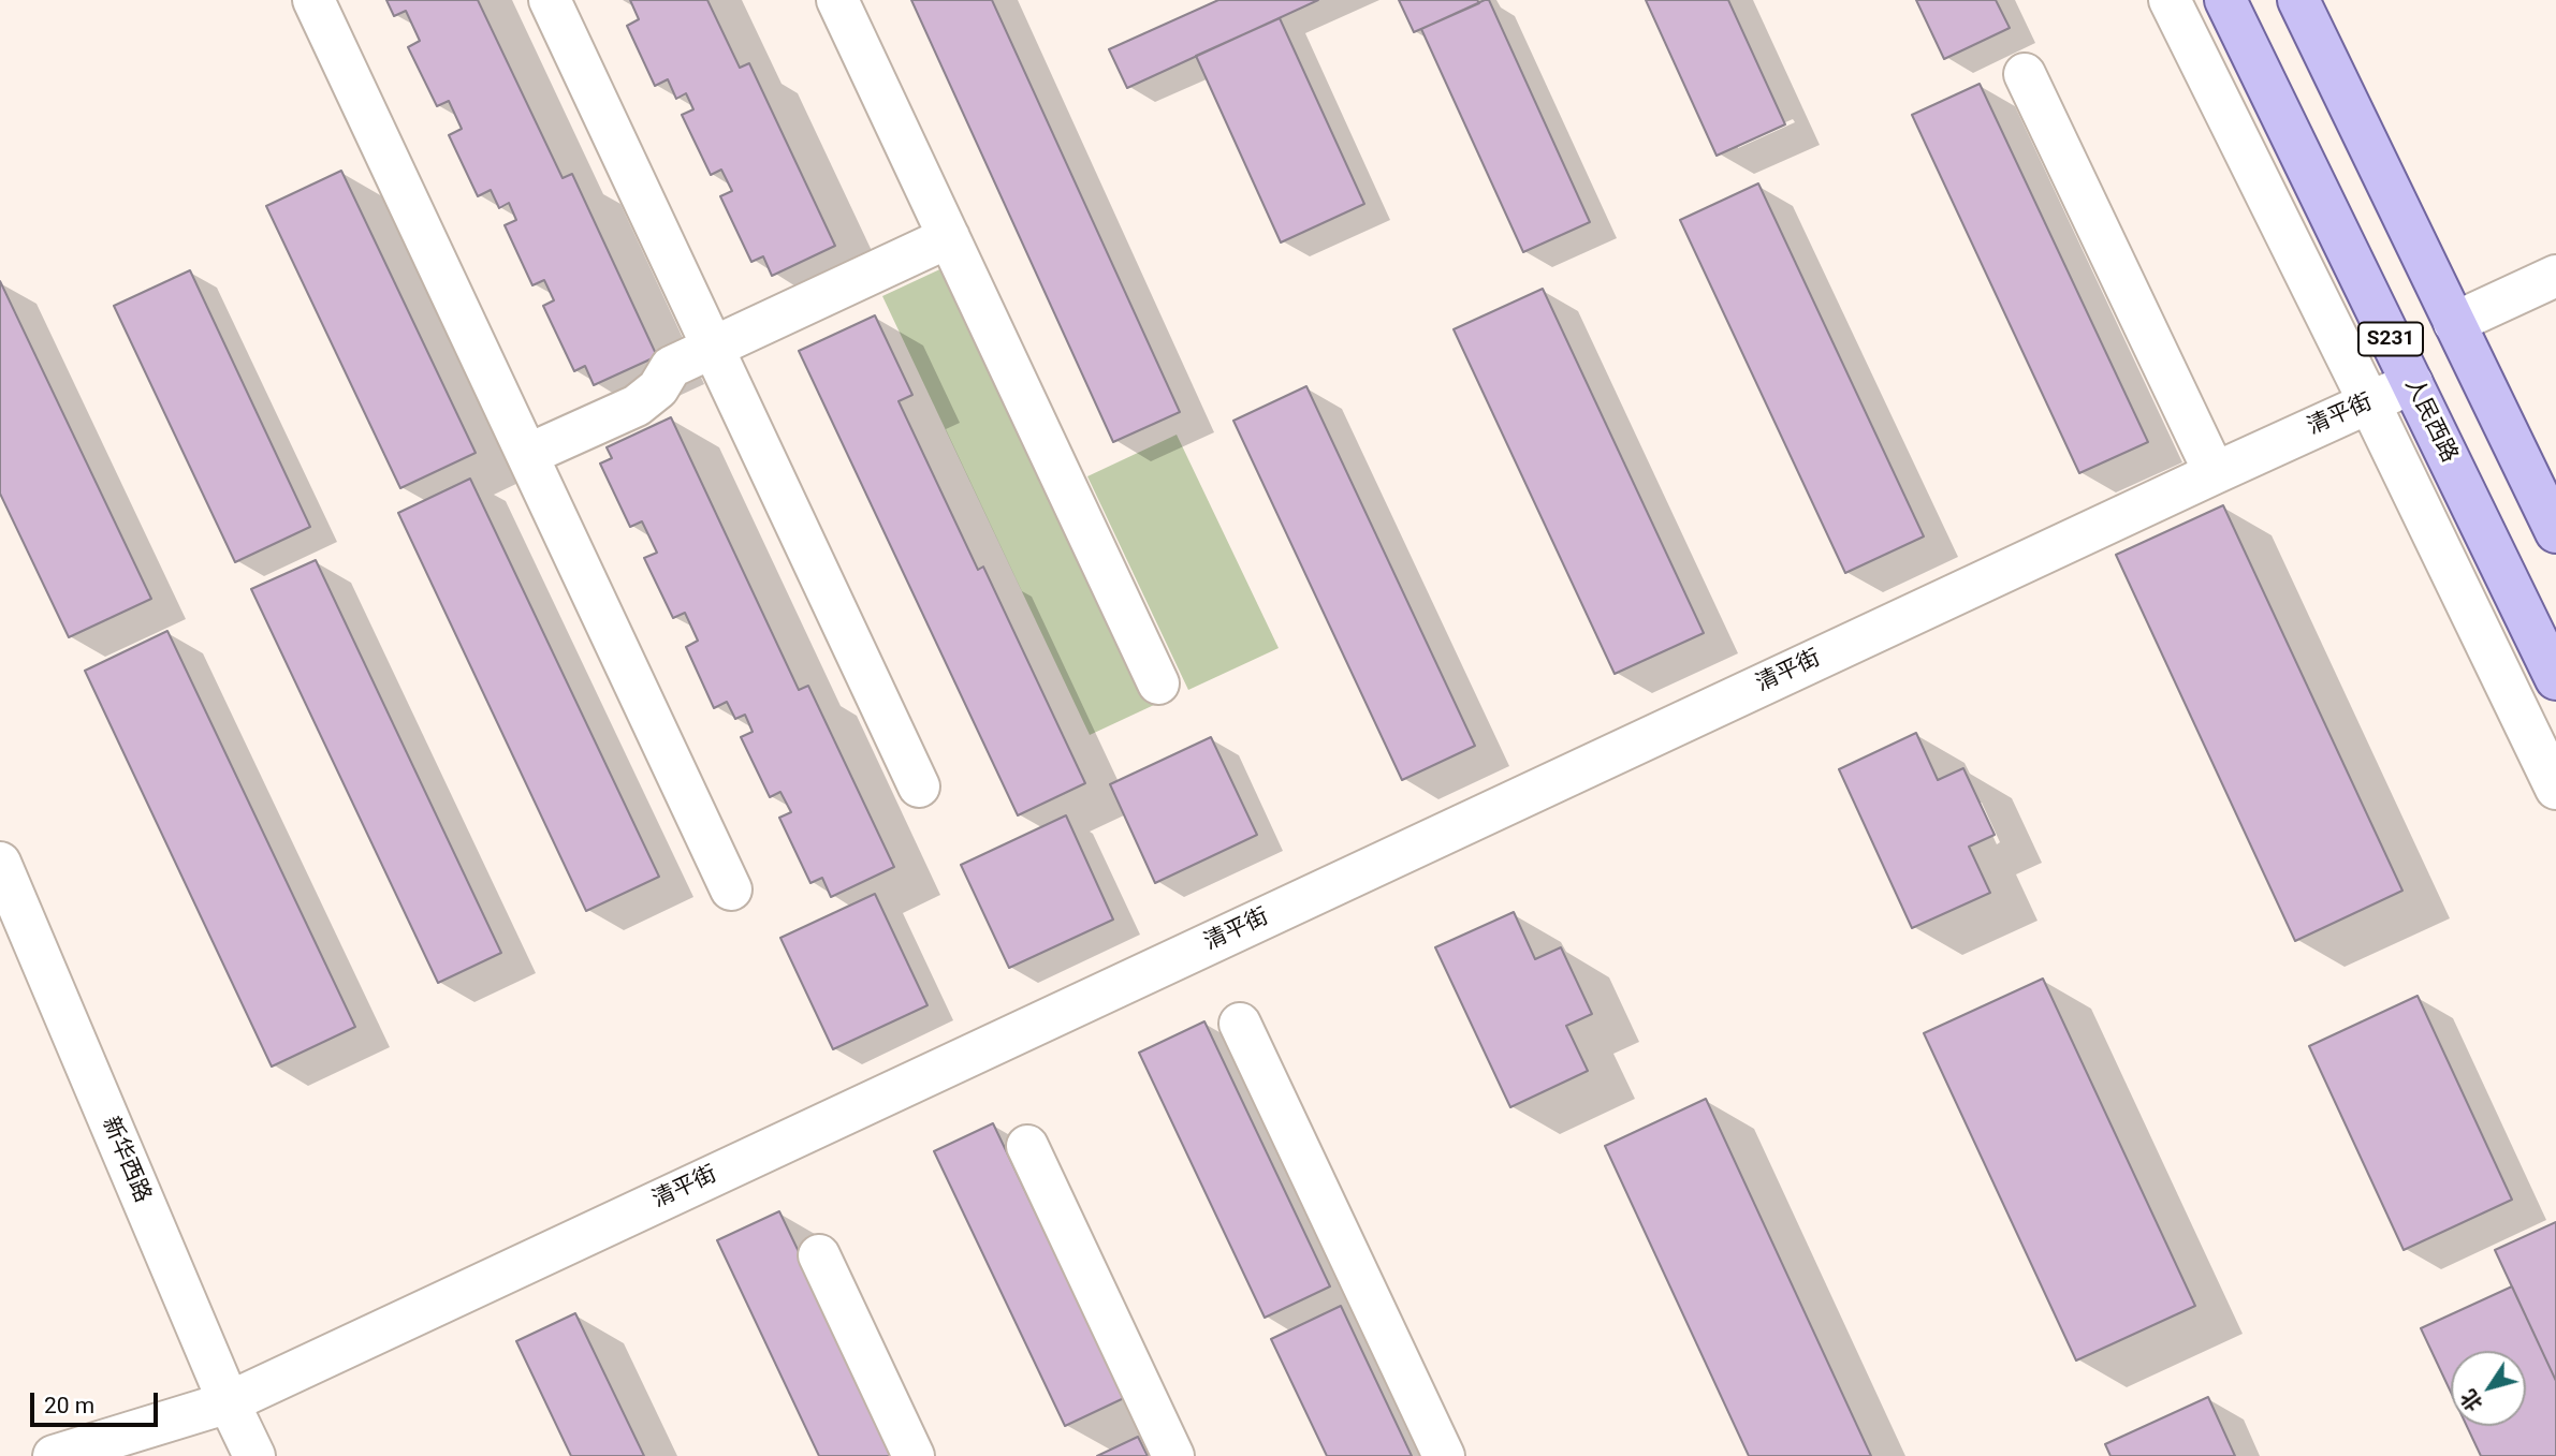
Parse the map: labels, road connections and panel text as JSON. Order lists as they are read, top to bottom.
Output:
{
  "streets": {
    "main road": ["S231", "人民西路"],
    "street": ["清平街", "新华西路"]
  },
  "crossings": [
    ["清平街", "人民西路"],
    ["清平街", "新华西路"]
  ],
  "scale_bar": "20 m",
  "north": "bottom left"
}
